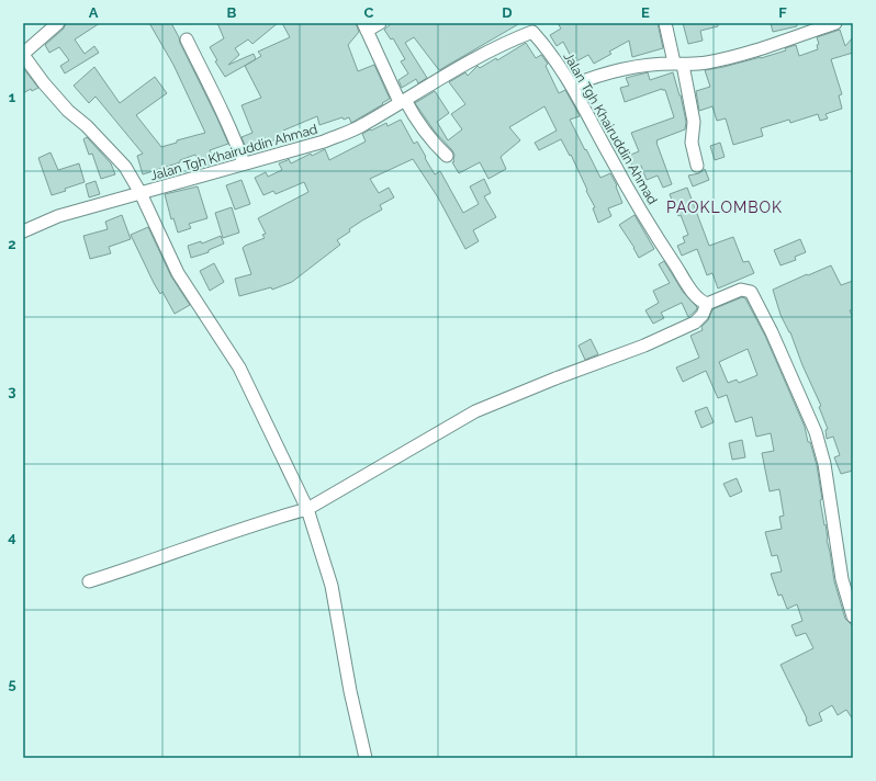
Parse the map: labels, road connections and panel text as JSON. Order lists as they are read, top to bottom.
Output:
{
  "streets": {
    "street": ["Jalan Tgh Khairuddin Ahmad"]
  },
  "districts": ["PAOKLOMBOK"],
  "grid": {
    "columns": [
      "A",
      "B",
      "C",
      "D",
      "E",
      "F"
    ],
    "rows": [
      "1",
      "2",
      "3",
      "4",
      "5"
    ]
  }
}
